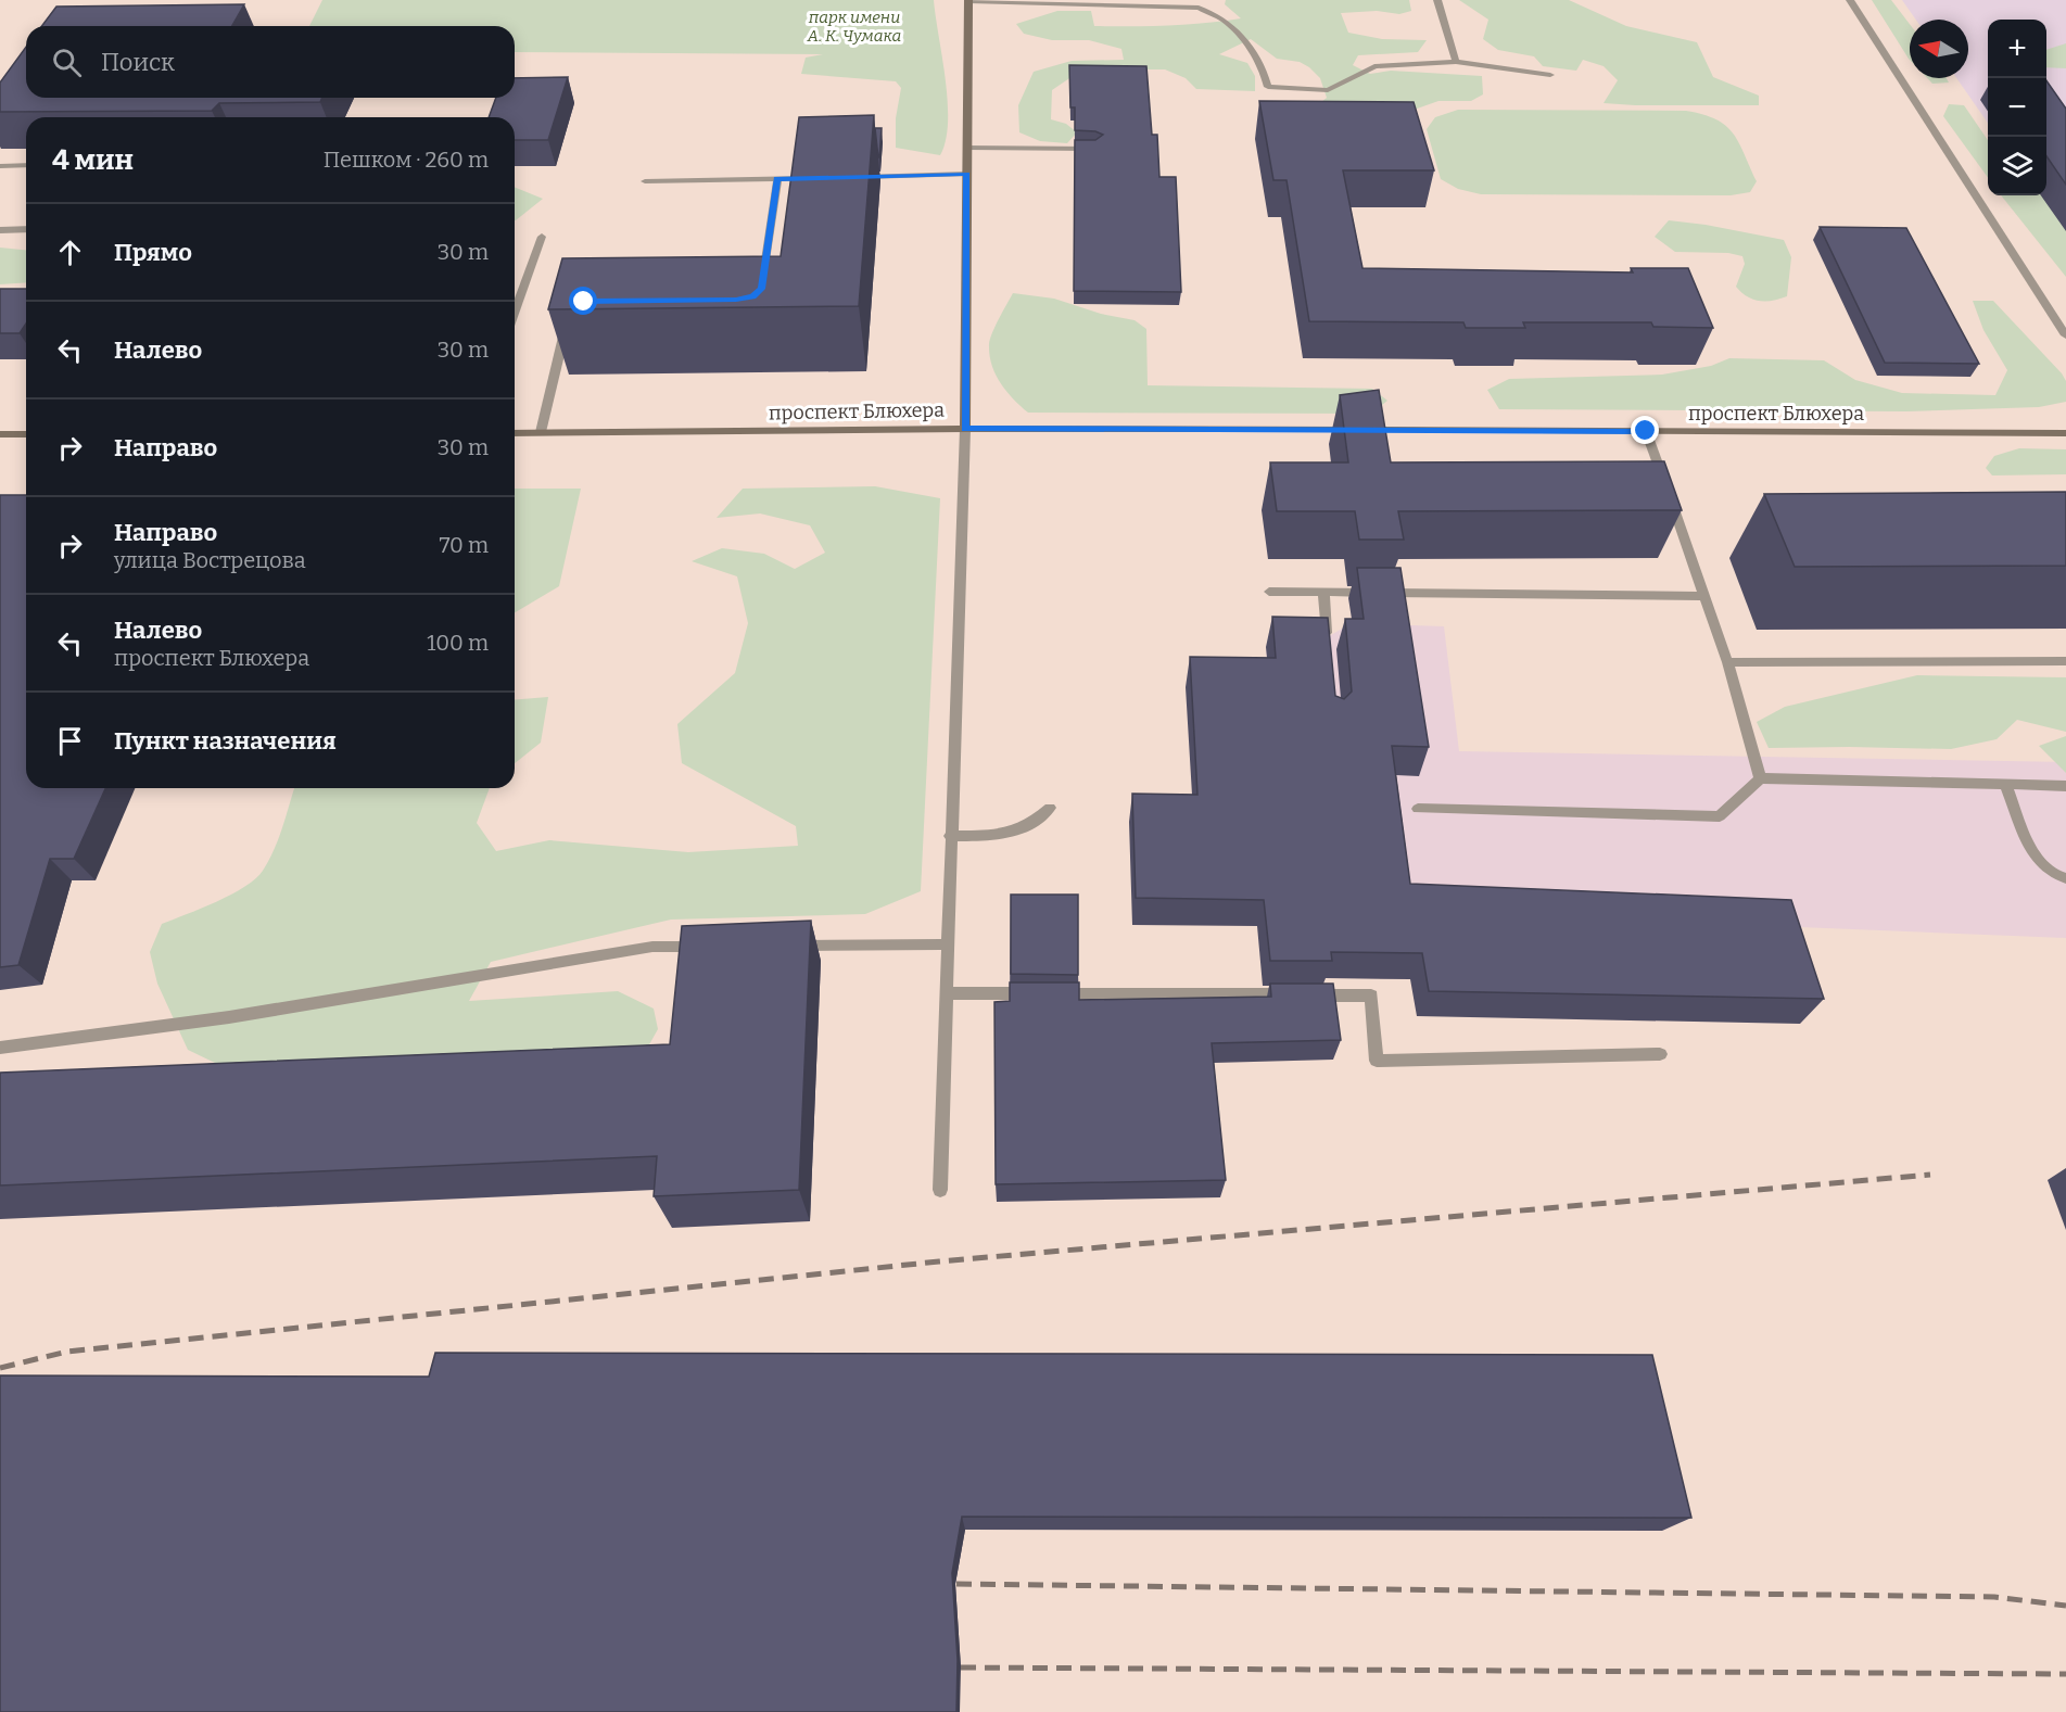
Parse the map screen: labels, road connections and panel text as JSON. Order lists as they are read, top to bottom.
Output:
{
  "streets": {
    "main road": ["проспект Блюхера"]
  },
  "parks": ["парк имени А. К. Чумака"],
  "north": "left",
  "page": {
    "map_buttons": ["+", "−"],
    "search": "Поиск",
    "heading": ["4 мин", "Пешком · 260 m"],
    "list": [
      ["Прямо", "30 m"],
      ["Налево", "30 m"],
      ["Направо", "30 m"],
      ["Направо", "улица Вострецова", "70 m"],
      ["Налево", "проспект Блюхера", "100 m"],
      "Пункт назначения"
    ]
  }
}
